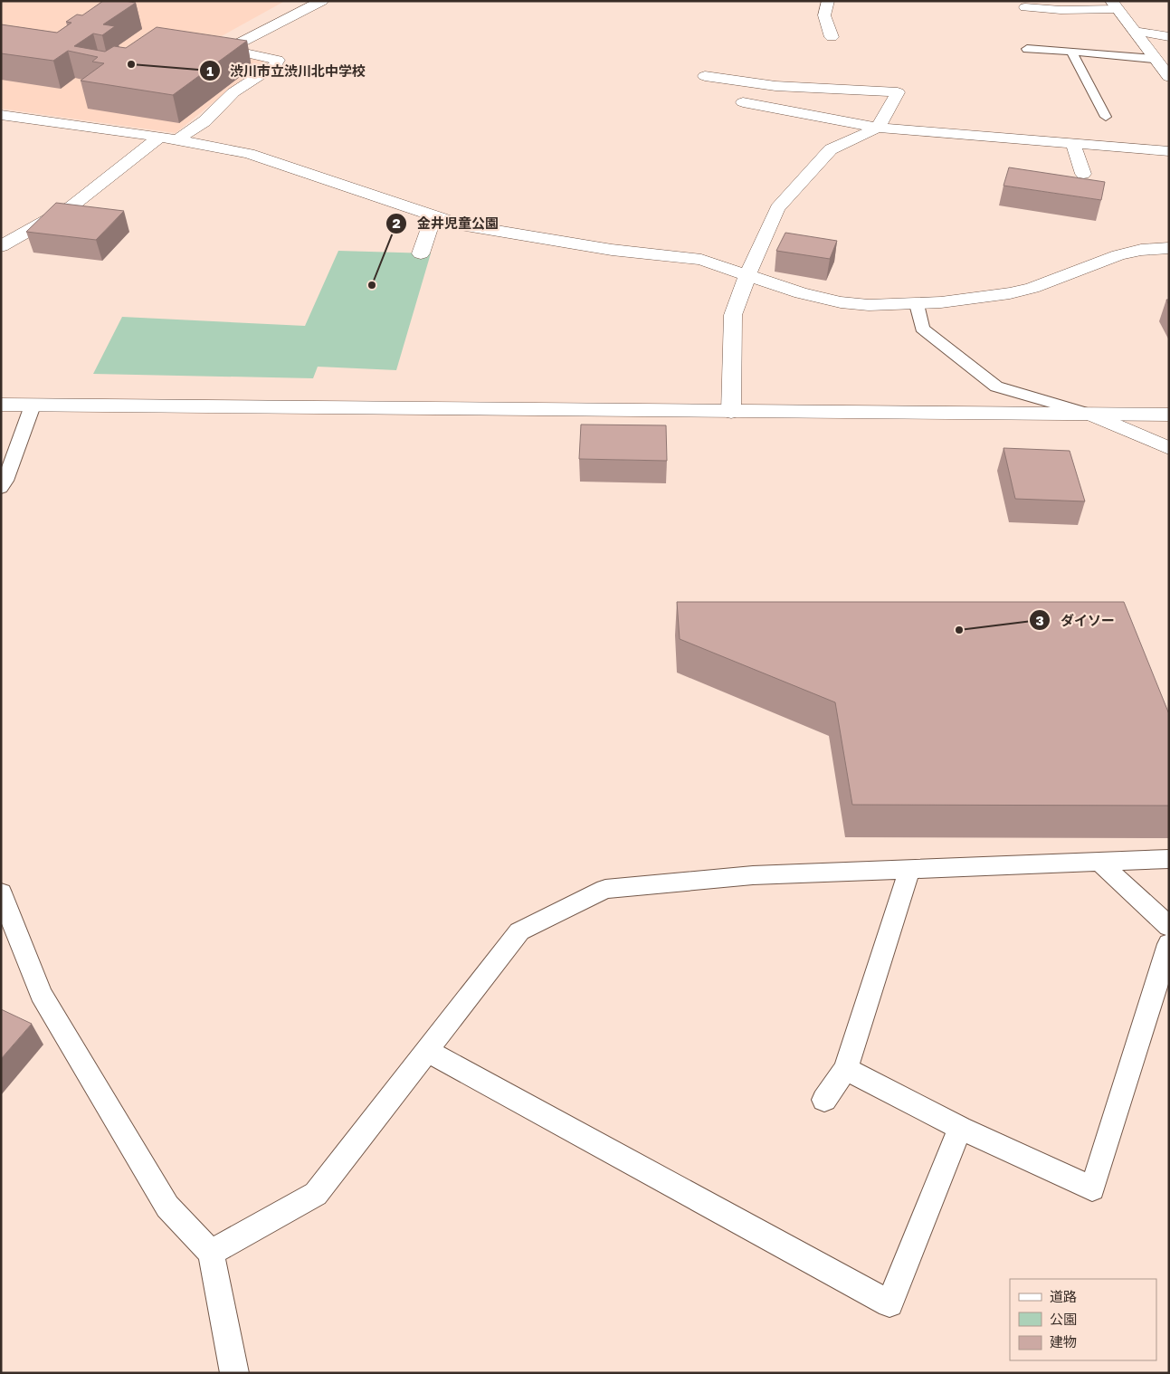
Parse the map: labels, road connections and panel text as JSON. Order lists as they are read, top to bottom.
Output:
{
  "places": ["渋川市立渋川北中学校", "金井児童公園", "ダイソー"],
  "legend": ["道路", "公園", "建物"]
}
